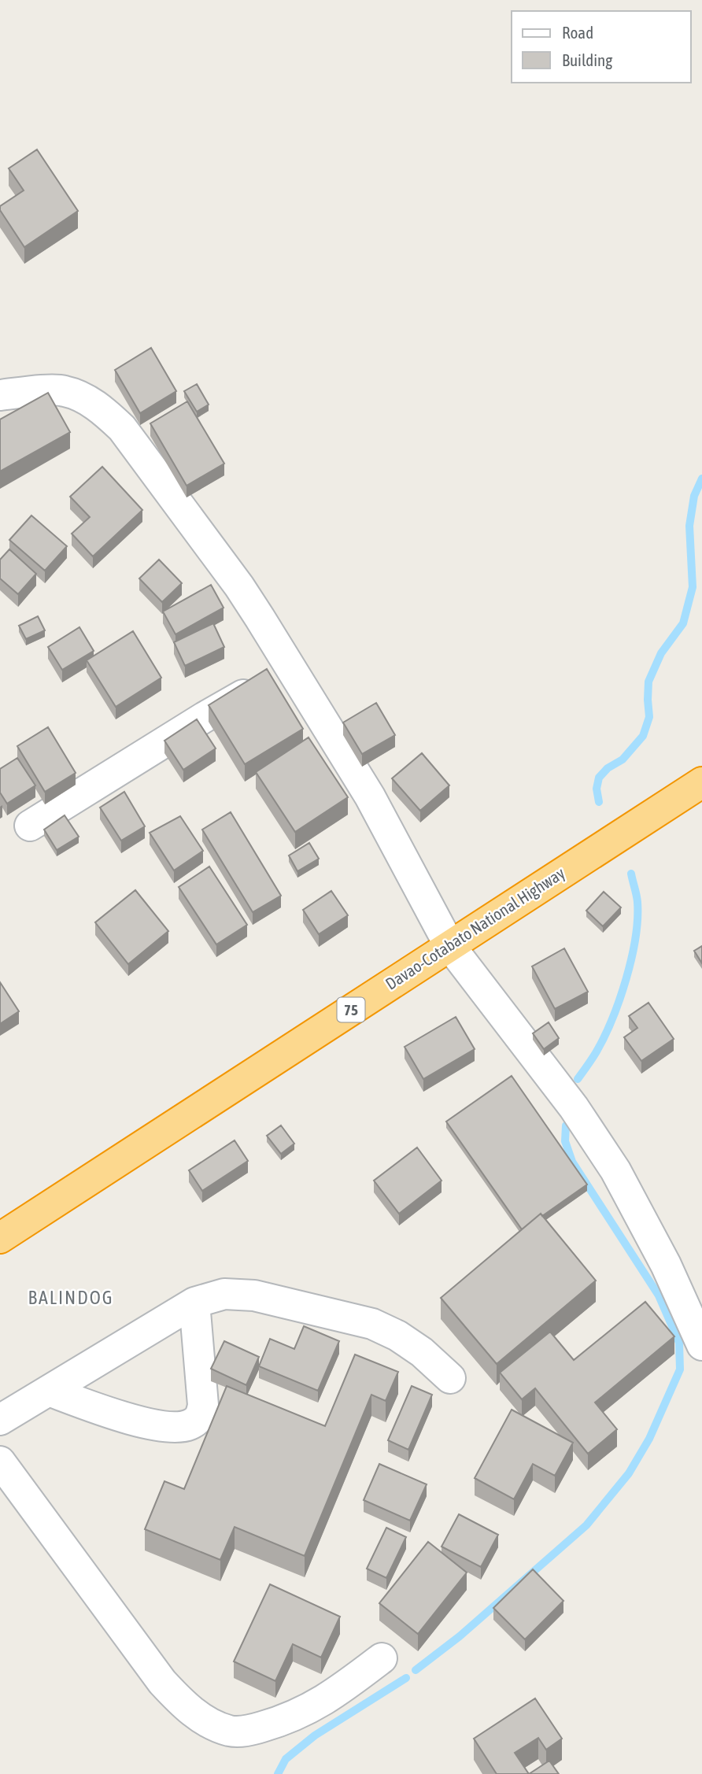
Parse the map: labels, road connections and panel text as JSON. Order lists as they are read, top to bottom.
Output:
{
  "streets": {
    "highway": ["Davao-Cotabato National Highway", "75"]
  },
  "districts": ["BALINDOG"],
  "legend": ["Road", "Building"]
}
